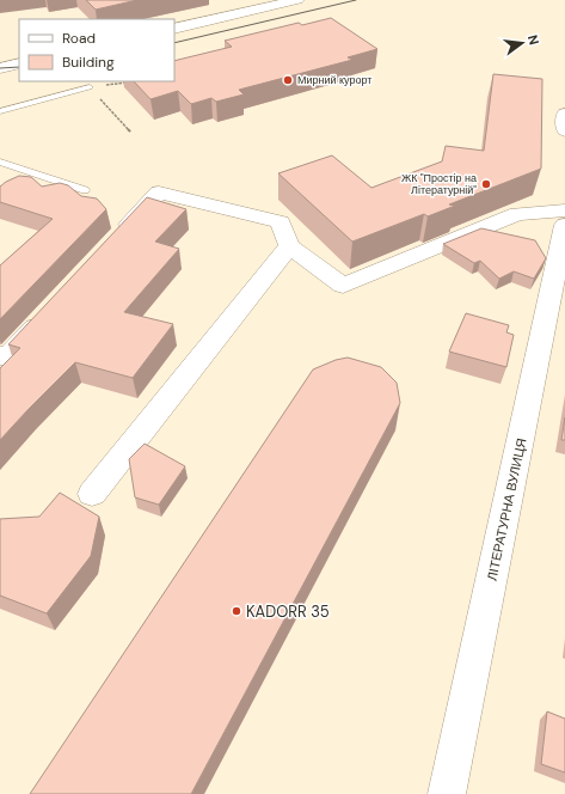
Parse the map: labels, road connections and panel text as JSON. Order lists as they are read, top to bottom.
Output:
{
  "streets": {
    "street": ["ЛІТЕРАТУРНА ВУЛИЦЯ"]
  },
  "places": ["Мирний курорт", "ЖК \"Простір на Літературній\"", "KADORR 35"],
  "legend": ["Road", "Building"],
  "north": "right"
}
